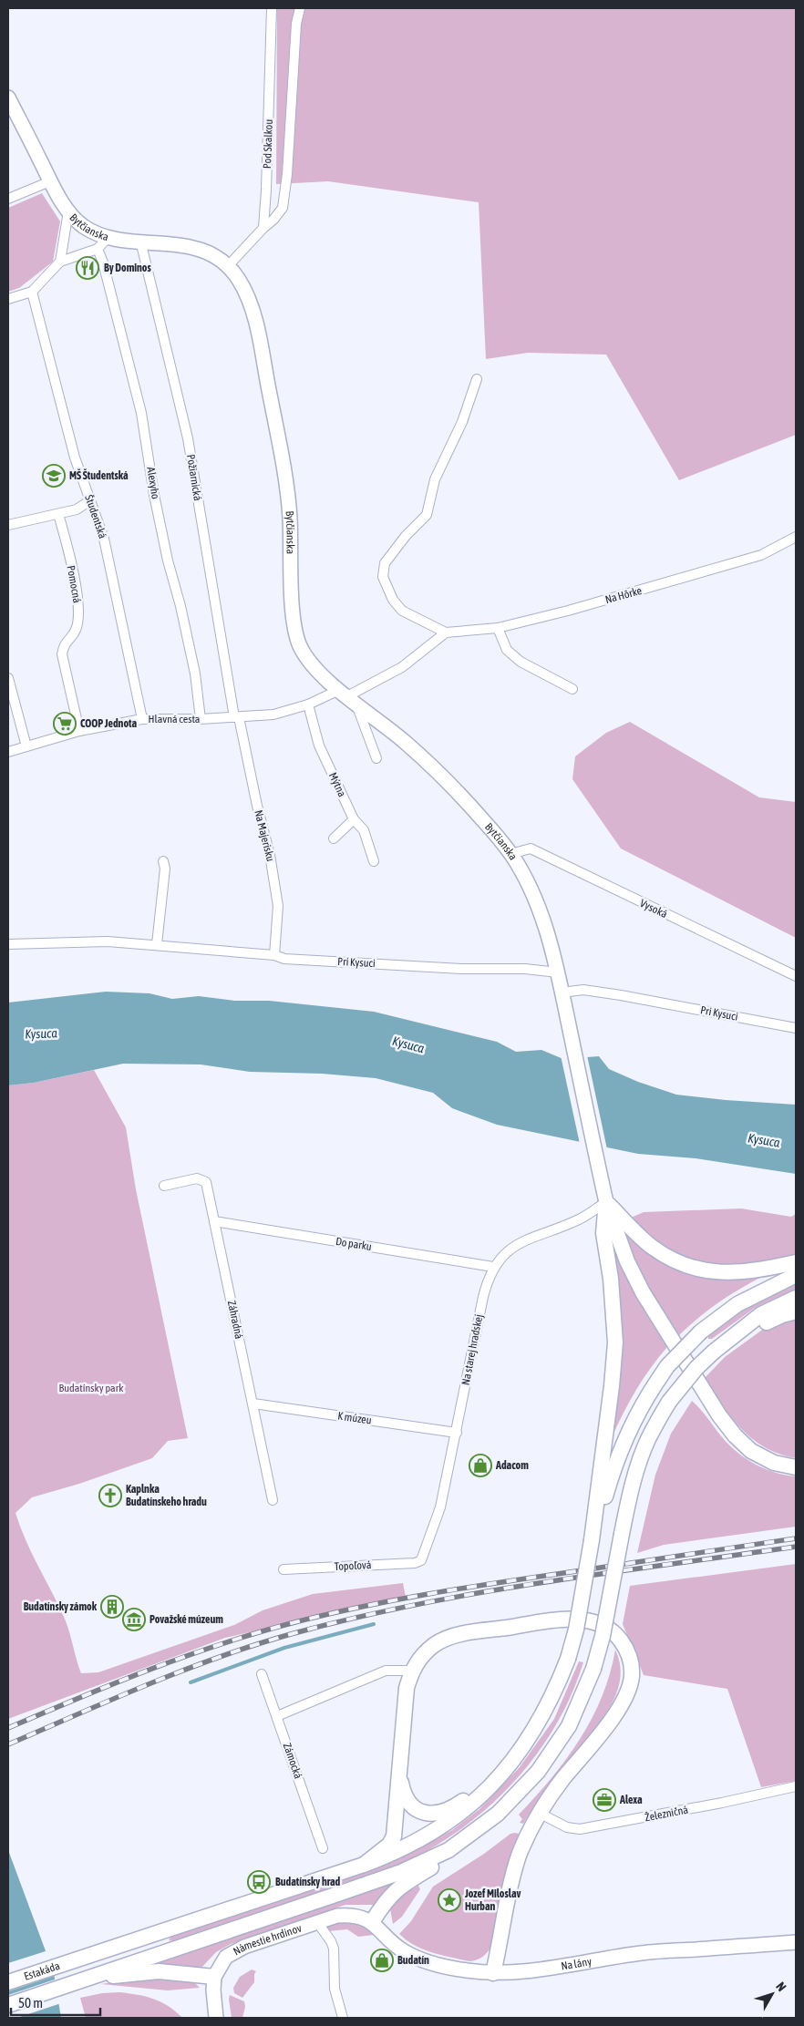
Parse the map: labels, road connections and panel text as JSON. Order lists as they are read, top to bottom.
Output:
{
  "streets": {
    "main road": [
      "Bytčianska",
      "Námestie hrdinov",
      "Na lány",
      "Estakáda"
    ],
    "street": [
      "Pod Skalkou",
      "Požiarnická",
      "Alexyho",
      "Študentská",
      "Pomocná",
      "Na Hôrke",
      "Hlavná cesta",
      "Mýtna",
      "Na Majerisku",
      "Vysoká",
      "Pri Kysuci",
      "Do parku",
      "Záhradná",
      "Na starej hradskej",
      "K múzeu",
      "Topoľová",
      "Zámocká",
      "Železničná"
    ]
  },
  "crossings": [
    ["Bytčianska", "Požiarnická"],
    ["Bytčianska", "Hlavná cesta"],
    ["Bytčianska", "Vysoká"],
    ["Bytčianska", "Pri Kysuci"],
    ["Bytčianska", "Na starej hradskej"],
    ["Požiarnická", "Hlavná cesta"],
    ["Požiarnická", "Na Majerisku"],
    ["Alexyho", "Hlavná cesta"],
    ["Študentská", "Hlavná cesta"],
    ["Pomocná", "Hlavná cesta"],
    ["Hlavná cesta", "Mýtna"],
    ["Hlavná cesta", "Na Majerisku"],
    ["Na Majerisku", "Pri Kysuci"],
    ["Do parku", "Záhradná"],
    ["Do parku", "Na starej hradskej"],
    ["Záhradná", "K múzeu"],
    ["Na starej hradskej", "K múzeu"],
    ["Na starej hradskej", "Topoľová"],
    ["Námestie hrdinov", "Na lány"]
  ],
  "water": ["Kysuca"],
  "parks": ["Budatínsky park"],
  "places": {
    "restaurant": ["By Dominos"],
    "school or university": ["MŠ Študentská"],
    "supermarket": ["COOP Jednota"],
    "shop": ["Adacom", "Budatín"],
    "church": ["Kaplnka Budatínskeho hradu"],
    "building": ["Budatínsky zámok"],
    "museum": ["Považské múzeum"],
    "office": ["Alexa"],
    "bus stop": ["Budatínsky hrad"],
    "place": ["Jozef Miloslav Hurban"]
  },
  "scale_bar": "50 m",
  "north": "top right"
}
